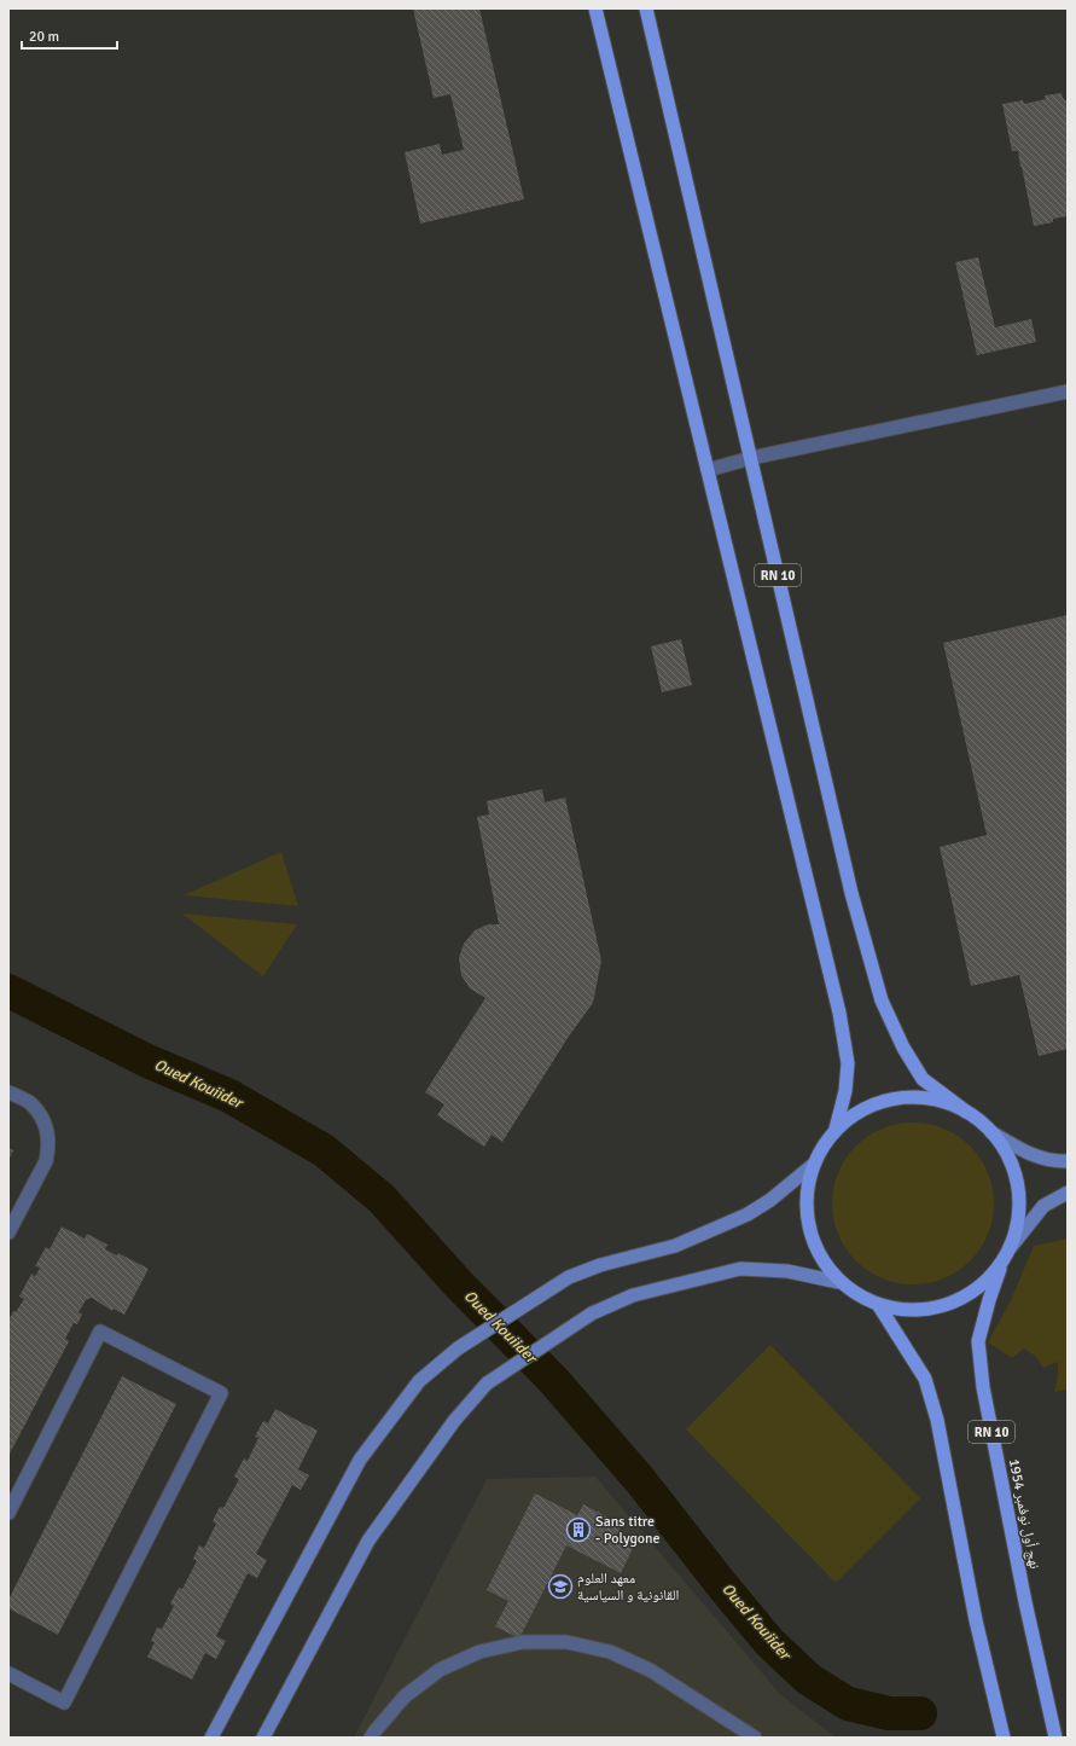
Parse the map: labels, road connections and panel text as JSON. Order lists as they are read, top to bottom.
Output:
{
  "streets": {
    "main road": ["RN 10", "نهج أول نوفمبر 1954"]
  },
  "water": ["Oued Kouiider"],
  "places": {
    "building": ["Sans titre - Polygone"],
    "school or university": ["معهد العلوم القانونية و السياسية"]
  },
  "scale_bar": "20 m"
}
